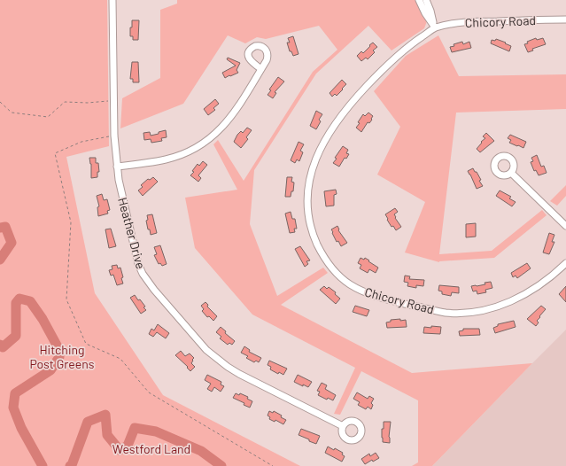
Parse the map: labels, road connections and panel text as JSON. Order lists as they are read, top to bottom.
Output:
{
  "streets": {
    "street": ["Chicory Road", "Heather Drive"]
  },
  "parks": ["Hitching Post Greens", "Westford Land"]
}
